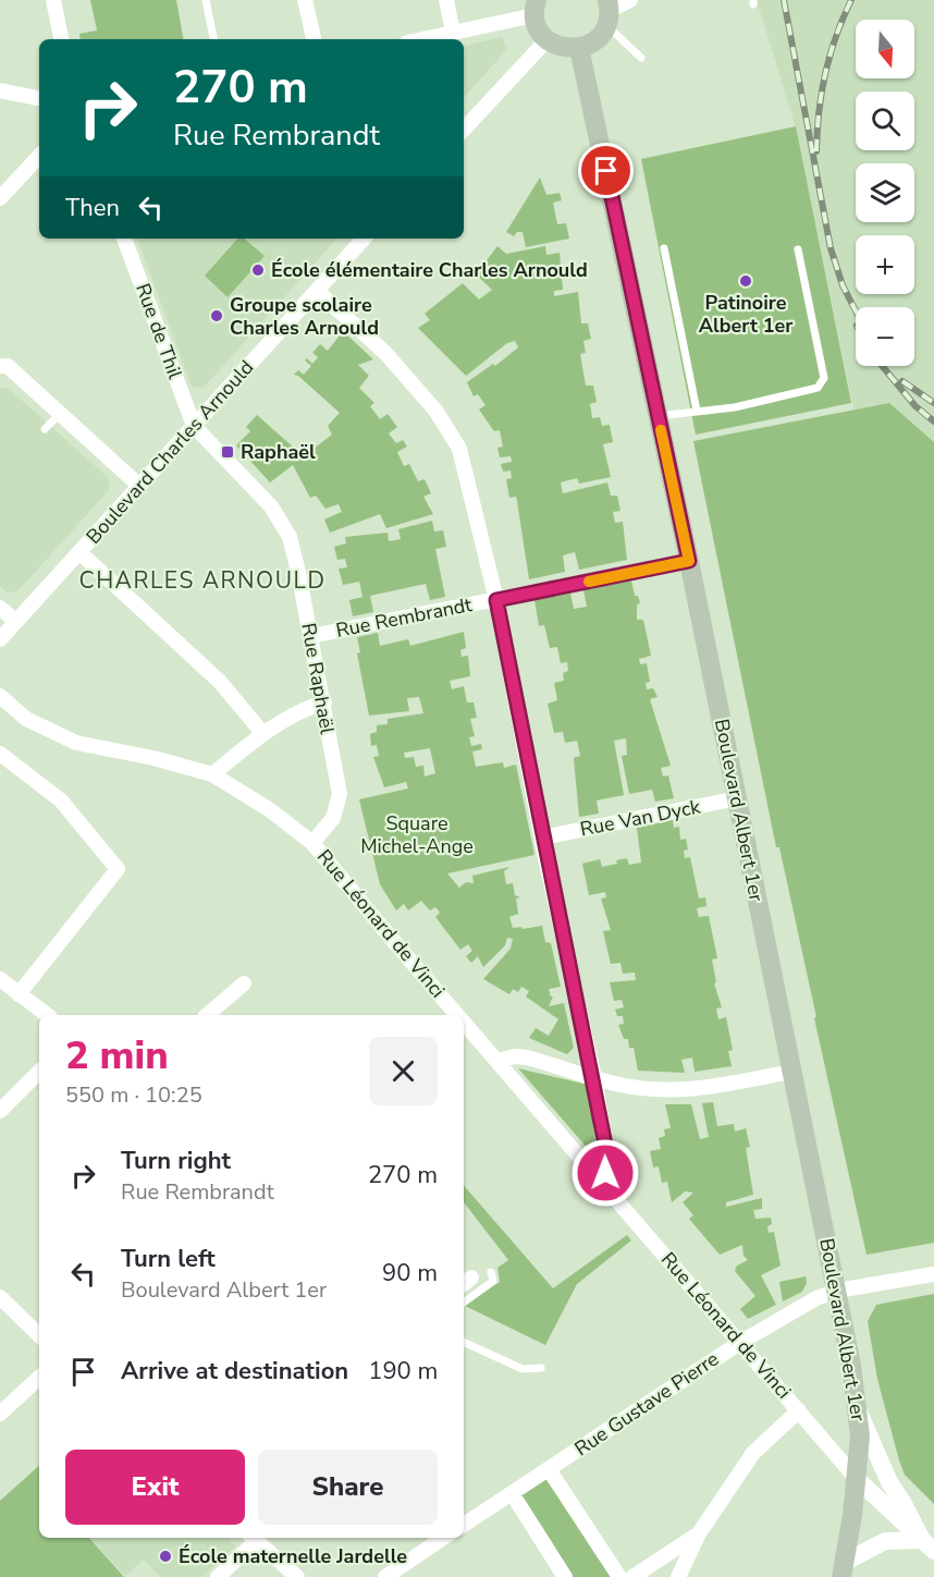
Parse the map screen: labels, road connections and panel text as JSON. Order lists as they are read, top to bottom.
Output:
{
  "streets": {
    "main road": ["Boulevard Albert 1er"],
    "street": [
      "Rue de Thil",
      "Boulevard Charles Arnould",
      "Rue Rembrandt",
      "Rue Raphaël",
      "Rue Van Dyck",
      "Rue Léonard de Vinci",
      "Rue Gustave Pierre"
    ]
  },
  "crossings": [
    ["Rue de Thil", "Boulevard Charles Arnould"],
    ["Rue de Thil", "Rue Raphaël"],
    ["Boulevard Charles Arnould", "Rue Raphaël"],
    ["Rue Rembrandt", "Rue Raphaël"],
    ["Rue Rembrandt", "Boulevard Albert 1er"],
    ["Rue Raphaël", "Rue Léonard de Vinci"],
    ["Boulevard Albert 1er", "Rue Van Dyck"],
    ["Boulevard Albert 1er", "Rue Léonard de Vinci"],
    ["Boulevard Albert 1er", "Rue Gustave Pierre"],
    ["Rue Léonard de Vinci", "Rue Gustave Pierre"]
  ],
  "districts": ["CHARLES ARNOULD"],
  "parks": ["Square Michel-Ange"],
  "places": {
    "other": [
      "École élémentaire Charles Arnould",
      "Patinoire Albert 1er",
      "Groupe scolaire Charles Arnould",
      "École maternelle Jardelle"
    ],
    "transit": ["Raphaël"]
  },
  "north": "bottom",
  "page": {
    "map_buttons": ["+", "−"],
    "turn": ["270 m", "Rue Rembrandt"],
    "then": "Then",
    "heading": ["2 min", "550 m · 10:25"],
    "list": [
      {
        "name": "Turn right",
        "note": "Rue Rembrandt",
        "value": "270 m"
      },
      {
        "name": "Turn left",
        "note": "Boulevard Albert 1er",
        "value": "90 m"
      },
      {
        "name": "Arrive at destination",
        "value": "190 m"
      }
    ],
    "buttons": ["Exit", "Share"]
  }
}
